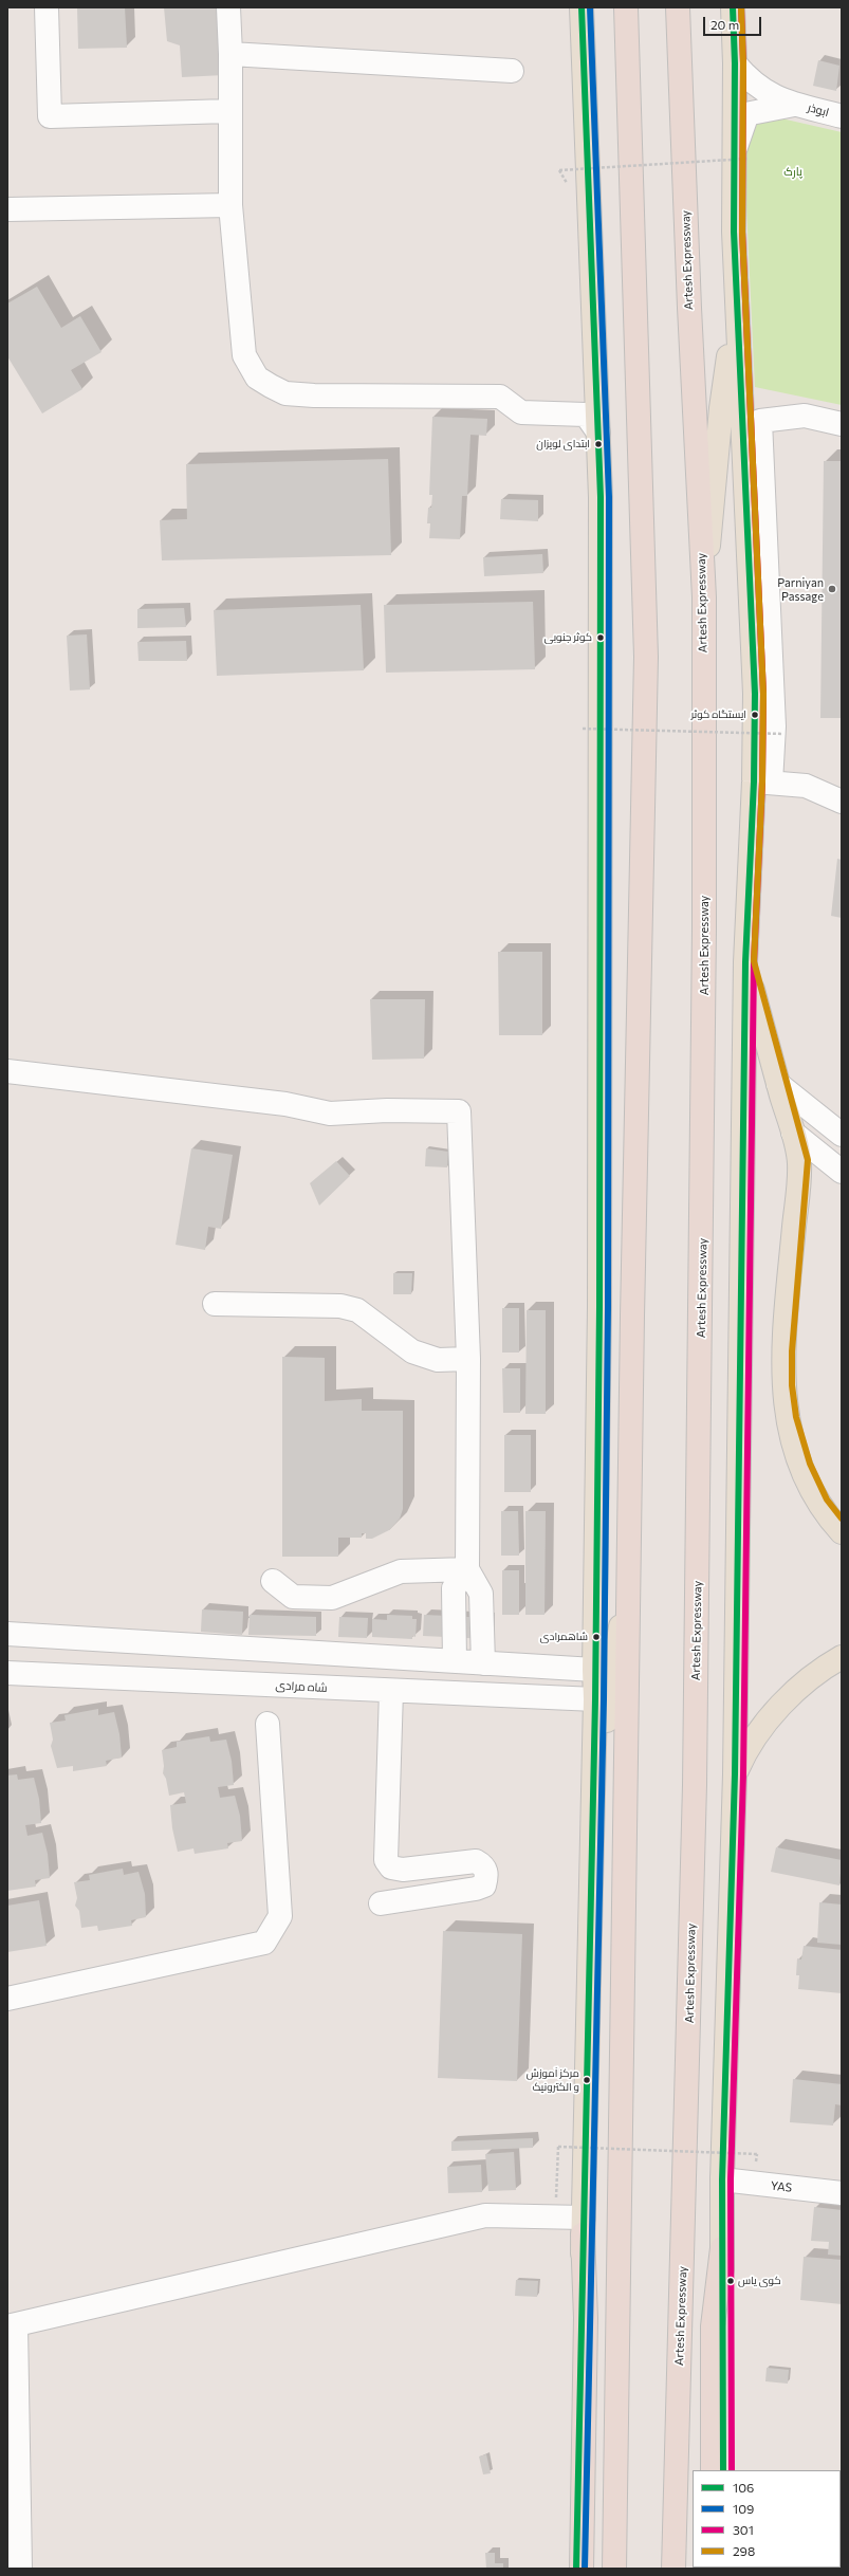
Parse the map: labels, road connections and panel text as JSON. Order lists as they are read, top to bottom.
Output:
{
  "streets": {
    "highway": ["Artesh Expressway"],
    "street": ["ابوذر", "شاه مرادی", "YAS"]
  },
  "parks": ["پارک"],
  "places": [
    "ابتدای لویزان",
    "Parniyan Passage",
    "کوثر جنوبی",
    "ایستگاه کوثر",
    "شاهمرادی",
    "مرکز آموزش و الکترونیک",
    "کوی یاس"
  ],
  "lines": [
    "transit line 106",
    "transit line 109",
    "transit line 301",
    "transit line 298"
  ],
  "legend": [
    "106",
    "109",
    "301",
    "298"
  ],
  "scale_bar": "20 m"
}
